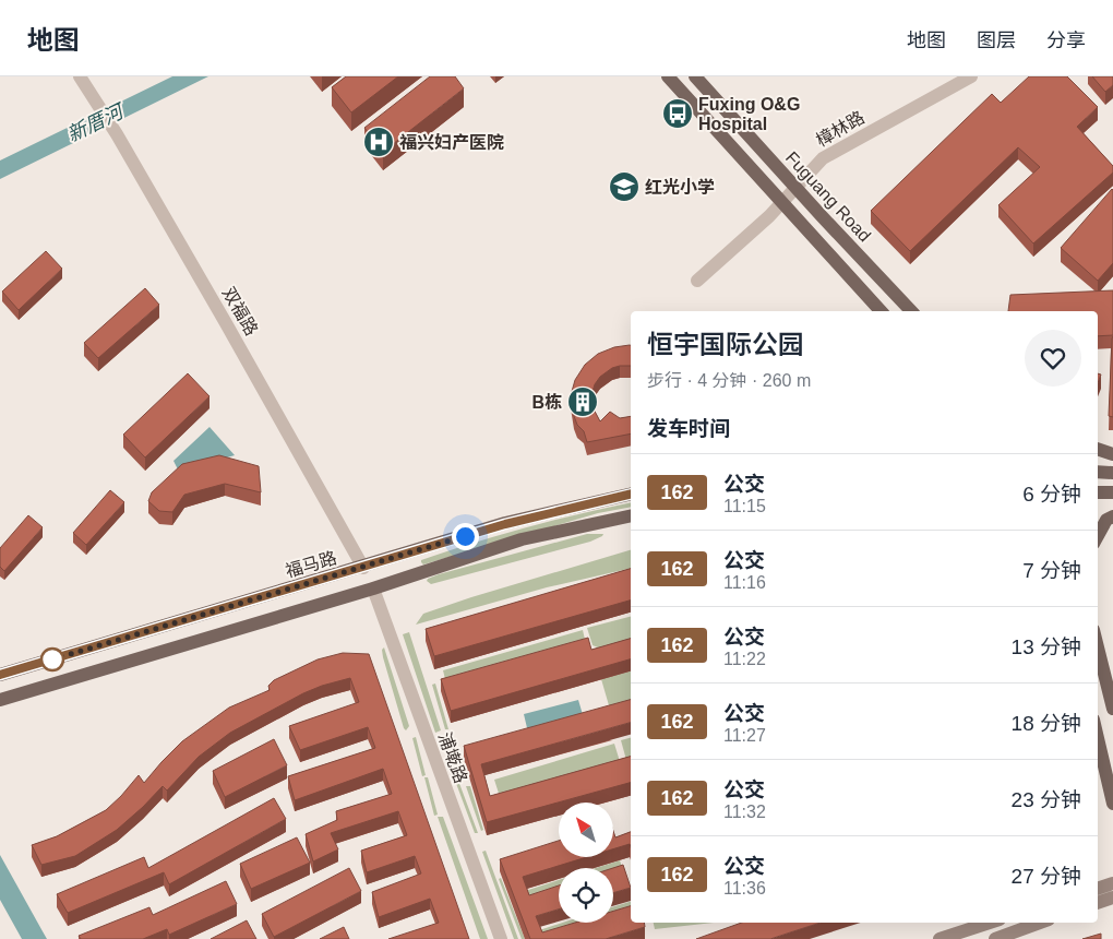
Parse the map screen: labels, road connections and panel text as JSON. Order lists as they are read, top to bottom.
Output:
{
  "streets": {
    "main road": ["Fuguang Road", "福马路"],
    "street": ["樟林路", "双福路", "浦墘路"]
  },
  "crossings": [
    ["樟林路", "Fuguang Road"],
    ["双福路", "福马路"]
  ],
  "water": ["新厝河"],
  "places": {
    "bus stop": ["Fuxing O&G Hospital"],
    "hospital": ["福兴妇产医院"],
    "school or university": ["红光小学"],
    "building": ["B栋"]
  },
  "lines": ["bus line 162"],
  "north": "top left",
  "page": {
    "header": "地图",
    "nav": ["地图", "图层", "分享"],
    "heading": [
      ["恒宇国际公园", "步行 · 4 分钟 · 260 m"],
      "发车时间"
    ],
    "list": [
      {
        "mark": "162",
        "name": "公交",
        "note": "11:15",
        "value": "6 分钟"
      },
      {
        "mark": "162",
        "name": "公交",
        "note": "11:16",
        "value": "7 分钟"
      },
      {
        "mark": "162",
        "name": "公交",
        "note": "11:22",
        "value": "13 分钟"
      },
      {
        "mark": "162",
        "name": "公交",
        "note": "11:27",
        "value": "18 分钟"
      },
      {
        "mark": "162",
        "name": "公交",
        "note": "11:32",
        "value": "23 分钟"
      },
      {
        "mark": "162",
        "name": "公交",
        "note": "11:36",
        "value": "27 分钟"
      }
    ]
  }
}
